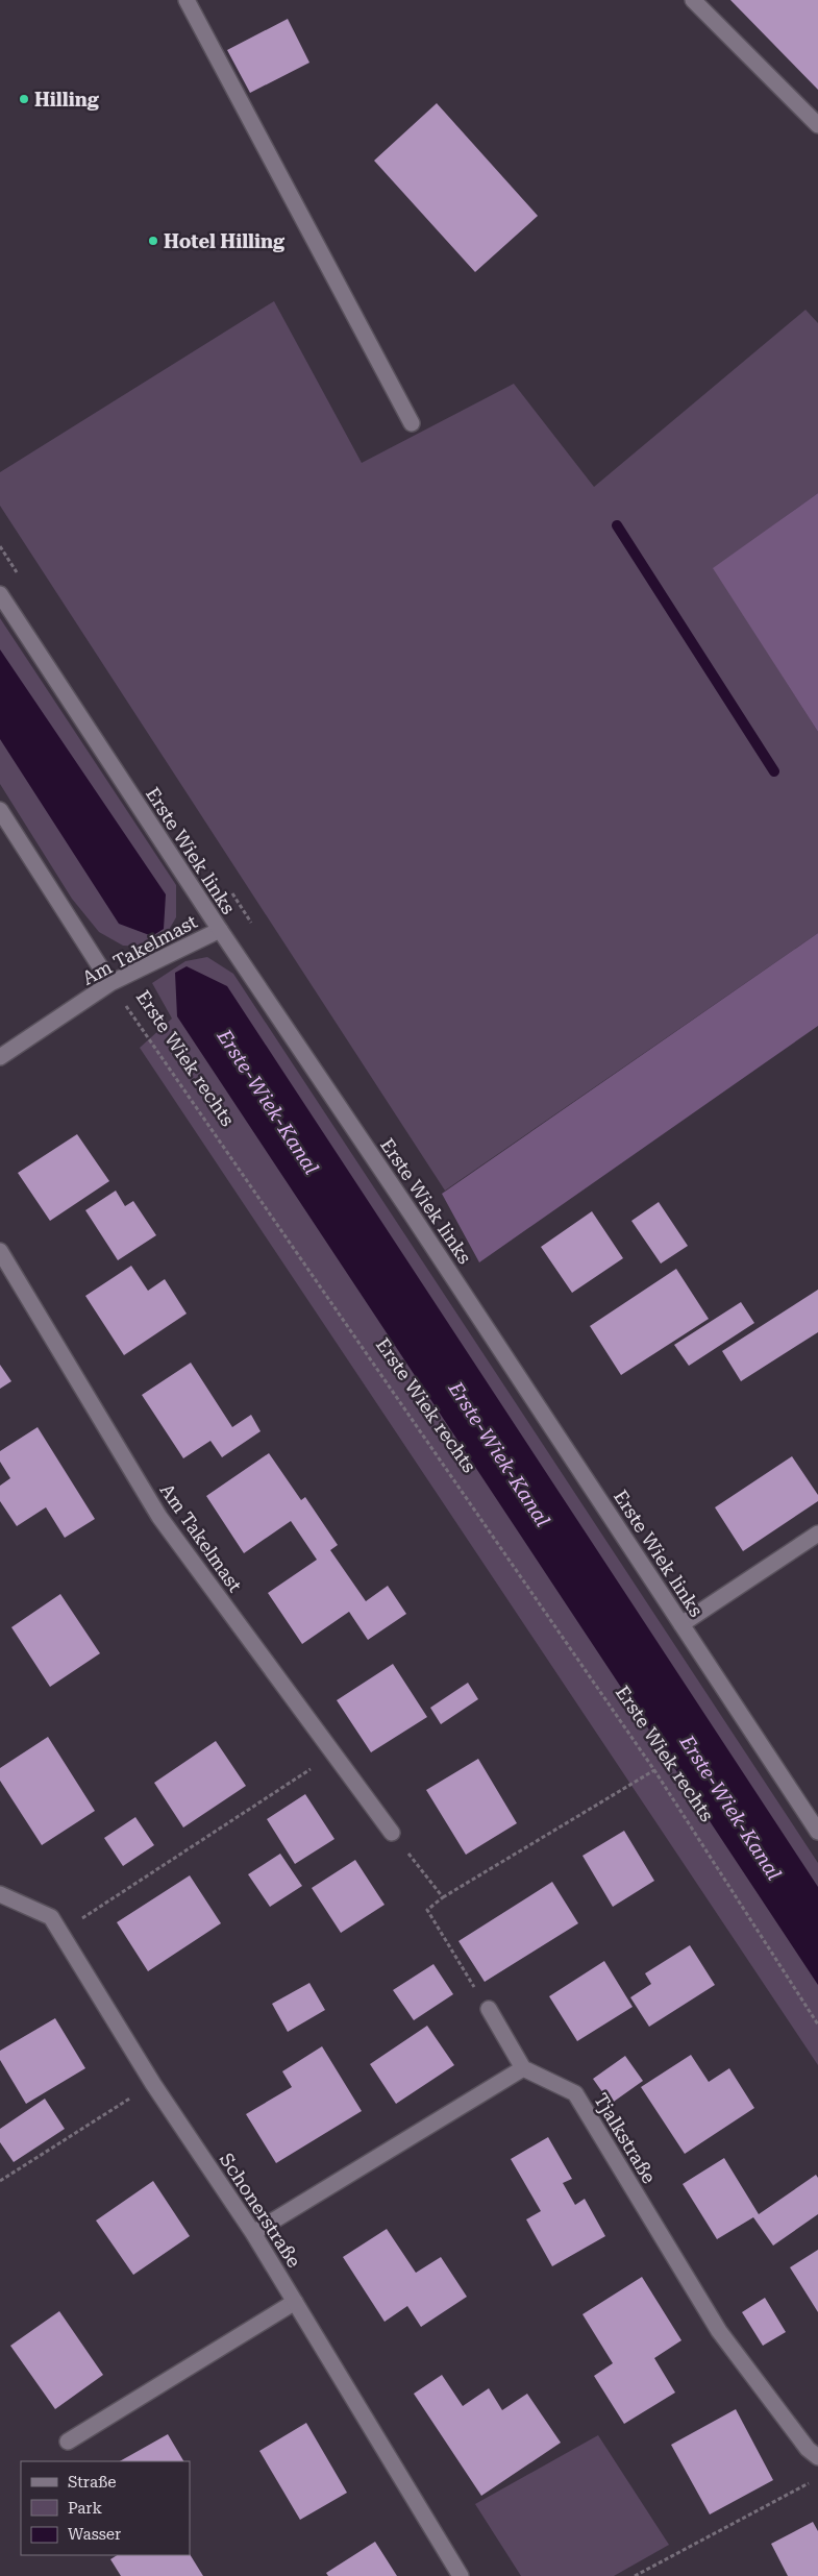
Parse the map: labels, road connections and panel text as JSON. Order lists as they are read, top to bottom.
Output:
{
  "streets": {
    "street": [
      "Erste Wiek links",
      "Am Takelmast",
      "Erste Wiek rechts",
      "Tjalkstraße",
      "Schonerstraße"
    ]
  },
  "crossings": [
    ["Erste Wiek links", "Am Takelmast"],
    ["Am Takelmast", "Erste Wiek rechts"]
  ],
  "water": ["Erste-Wiek-Kanal"],
  "places": ["Hilling", "Hotel Hilling"],
  "legend": ["Straße", "Park", "Wasser"]
}
